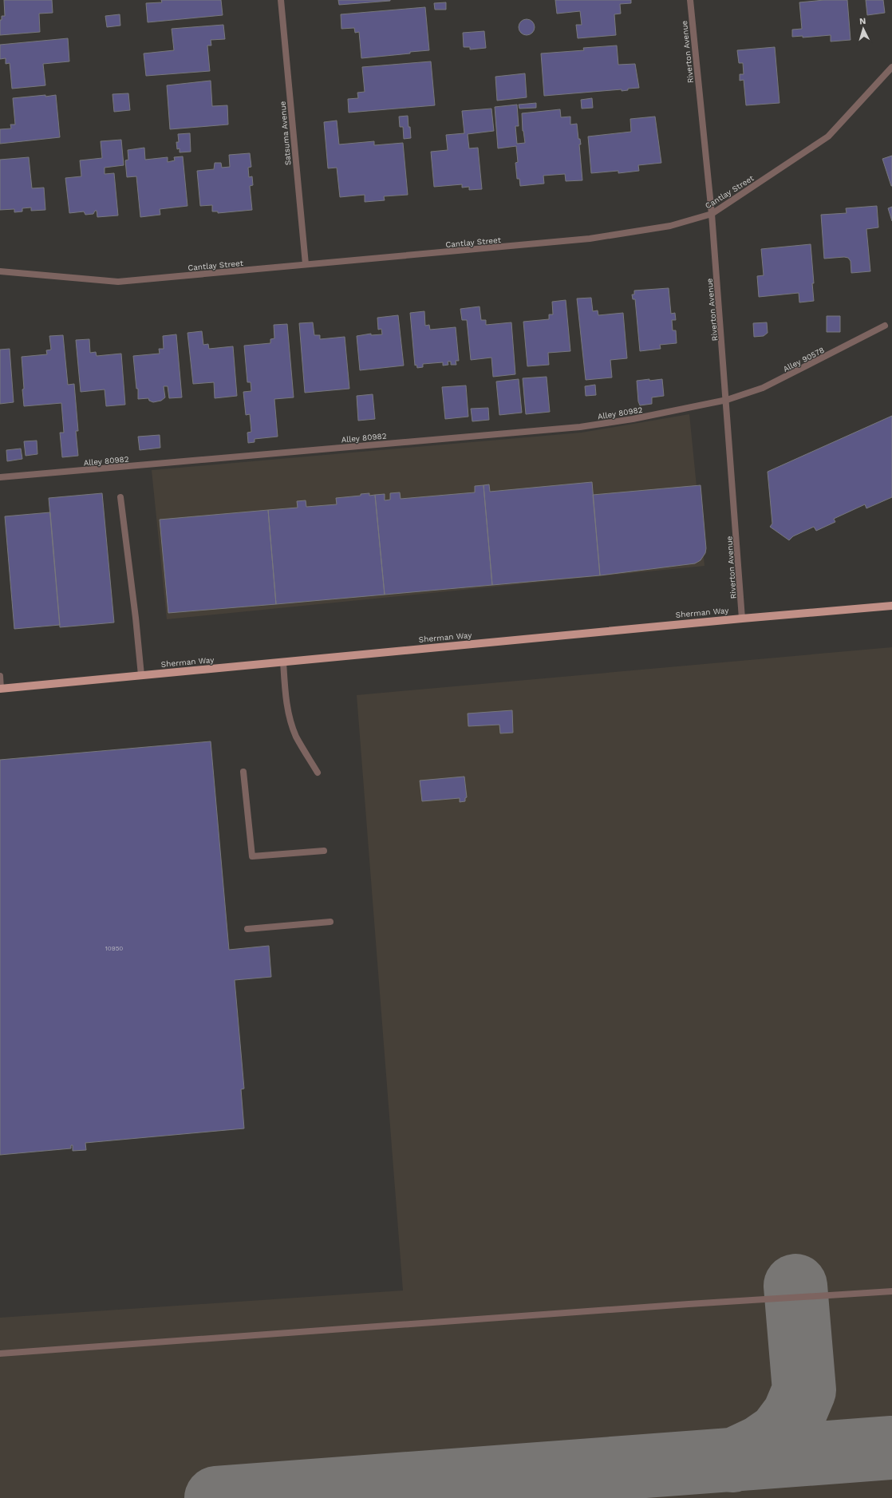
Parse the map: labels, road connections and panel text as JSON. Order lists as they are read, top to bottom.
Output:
{
  "streets": {
    "main road": ["Sherman Way"],
    "street": [
      "Riverton Avenue",
      "Satsuma Avenue",
      "Cantlay Street",
      "Alley 90578",
      "Alley 80982"
    ]
  },
  "crossings": [
    ["Riverton Avenue", "Cantlay Street"],
    ["Riverton Avenue", "Alley 90578"],
    ["Riverton Avenue", "Alley 80982"],
    ["Riverton Avenue", "Sherman Way"],
    ["Satsuma Avenue", "Cantlay Street"],
    ["Alley 90578", "Alley 80982"]
  ],
  "house_numbers": ["10950"],
  "north": "top"
}
